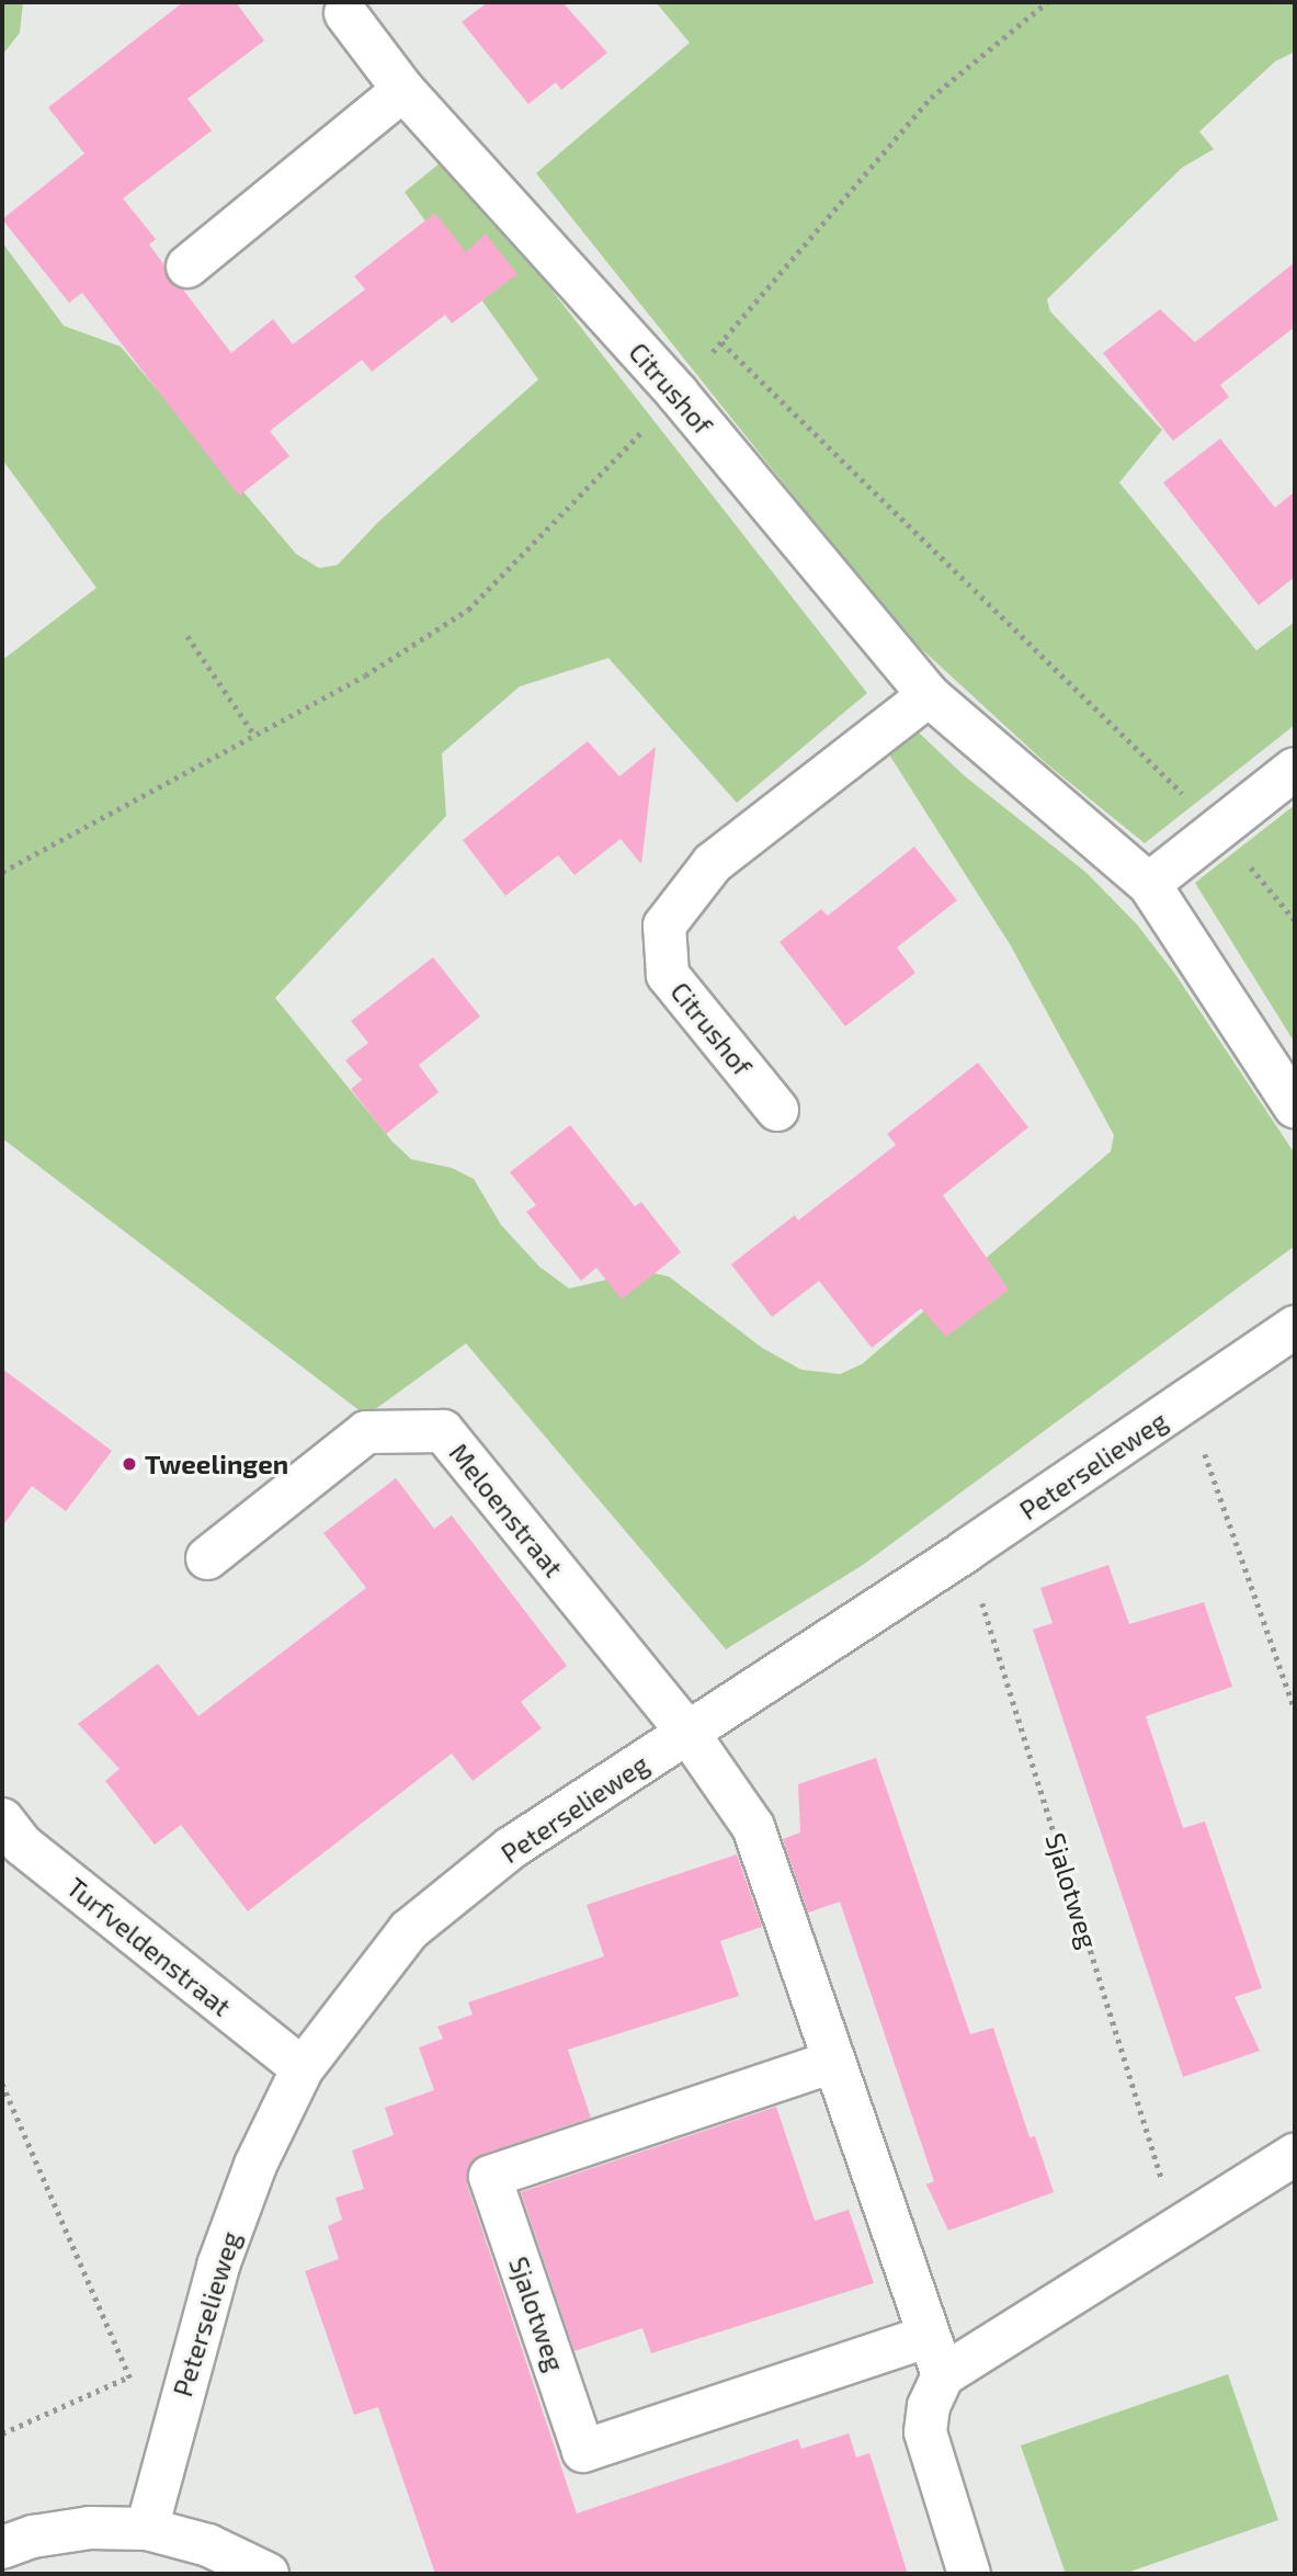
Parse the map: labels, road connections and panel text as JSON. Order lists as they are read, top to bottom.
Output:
{
  "streets": {
    "street": [
      "Citrushof",
      "Peterselieweg",
      "Meloenstraat",
      "Sjalotweg",
      "Turfveldenstraat"
    ]
  },
  "crossings": [
    ["Peterselieweg", "Meloenstraat"],
    ["Peterselieweg", "Sjalotweg"],
    ["Peterselieweg", "Turfveldenstraat"]
  ],
  "places": ["Tweelingen"]
}
